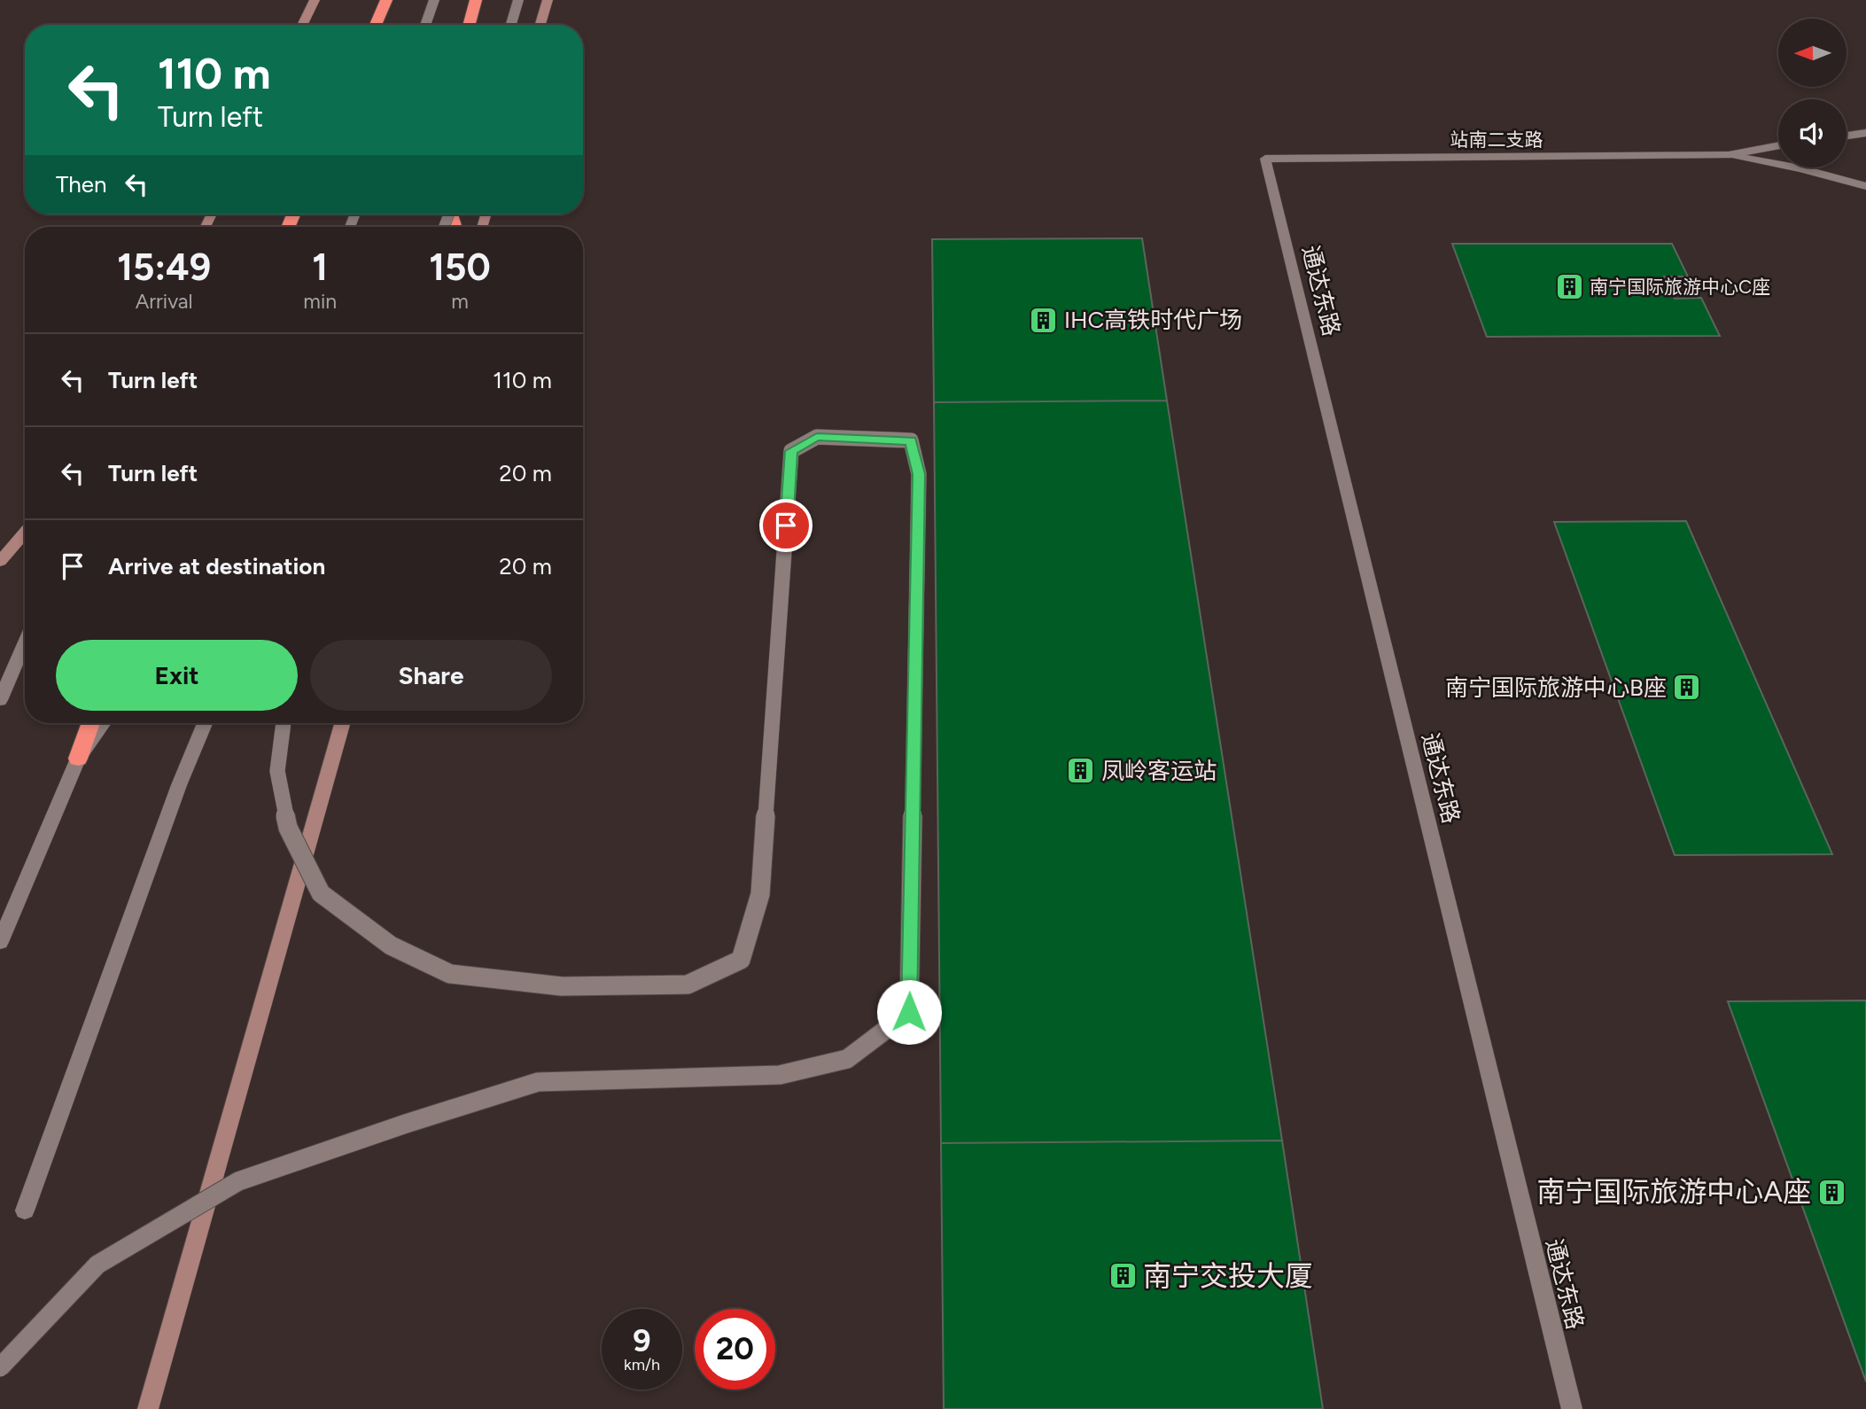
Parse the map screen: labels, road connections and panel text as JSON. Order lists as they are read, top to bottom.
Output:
{
  "streets": {
    "street": ["站南二支路", "通达东路"]
  },
  "crossings": [
    ["站南二支路", "通达东路"]
  ],
  "places": {
    "building": [
      "南宁国际旅游中心C座",
      "IHC高铁时代广场",
      "南宁国际旅游中心B座",
      "凤岭客运站",
      "南宁国际旅游中心A座",
      "南宁交投大厦"
    ]
  },
  "north": "left",
  "page": {
    "turn": ["110 m", "Turn left"],
    "then": "Then",
    "eta": [
      "15:49",
      "Arrival",
      "1",
      "min",
      "150",
      "m"
    ],
    "list": [
      {
        "name": "Turn left",
        "value": "110 m"
      },
      {
        "name": "Turn left",
        "value": "20 m"
      },
      {
        "name": "Arrive at destination",
        "value": "20 m"
      }
    ],
    "buttons": ["Exit", "Share"],
    "speed": "9 km/h",
    "limit": "20"
  }
}
